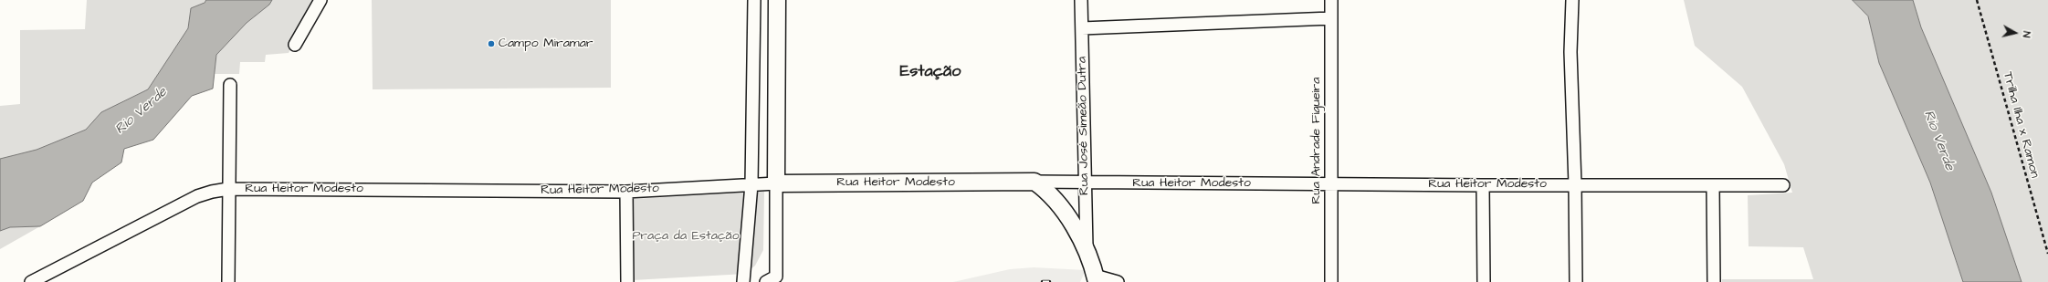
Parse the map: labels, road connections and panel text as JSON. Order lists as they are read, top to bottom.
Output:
{
  "streets": {
    "main road": ["Rua José Simeão Dutra", "Rua Heitor Modesto"],
    "street": ["Rua Andrade Figueira"],
    "path": ["Trilha Ilha x Ramon"]
  },
  "crossings": [
    ["Rua José Simeão Dutra", "Rua Heitor Modesto"],
    ["Rua Andrade Figueira", "Rua Heitor Modesto"]
  ],
  "districts": ["Estação"],
  "water": ["Rio Verde"],
  "parks": ["Praça da Estação"],
  "places": ["Campo Miramar"],
  "north": "right"
}
